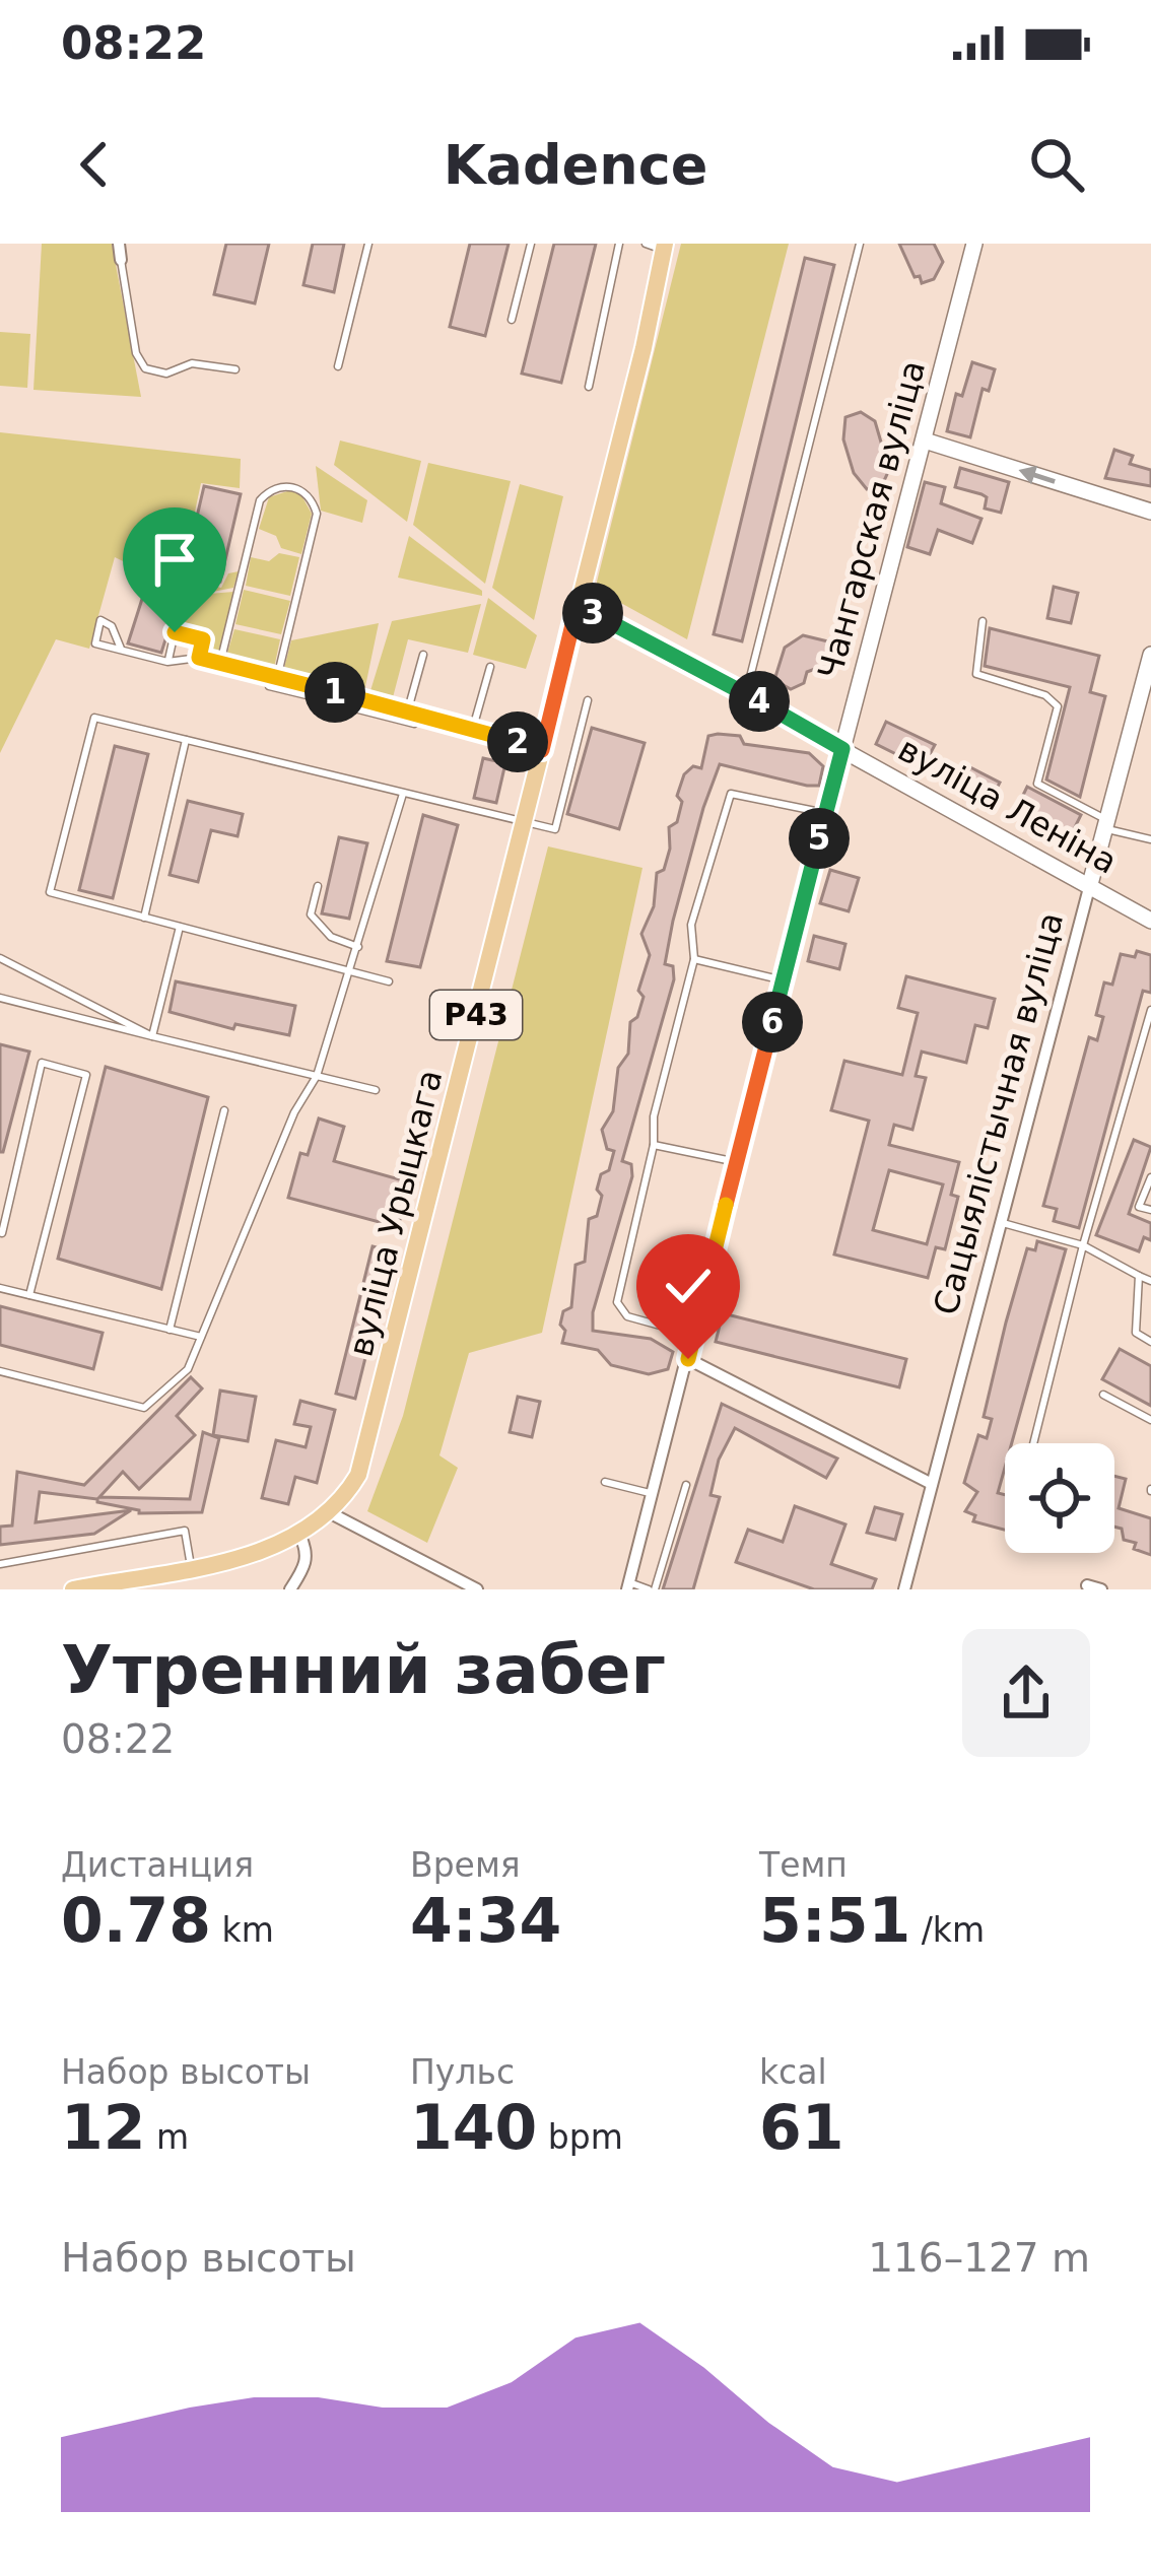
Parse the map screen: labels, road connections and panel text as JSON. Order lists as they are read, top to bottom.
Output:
{
  "streets": {
    "main road": [
      "Чангарская вуліца",
      "вуліца Леніна",
      "Р43",
      "Сацыялістычная вуліца",
      "вуліца Урыцкага"
    ]
  },
  "crossings": [
    ["Чангарская вуліца", "вуліца Леніна"],
    ["вуліца Леніна", "Сацыялістычная вуліца"],
    ["вуліца Леніна", "вуліца Урыцкага"]
  ],
  "page": {
    "status": "08:22",
    "header": "Kadence",
    "pins": [
      "3",
      "1",
      "4",
      "2",
      "5",
      "6"
    ],
    "heading": ["Утренний забег", "08:22"],
    "stats": [
      ["Дистанция", "0.78 km"],
      ["Время", "4:34"],
      ["Темп", "5:51 /km"],
      ["Набор высоты", "12 m"],
      ["Пульс", "140 bpm"],
      ["kcal", "61"]
    ],
    "chart": ["Набор высоты", "116–127 m"]
  }
}
